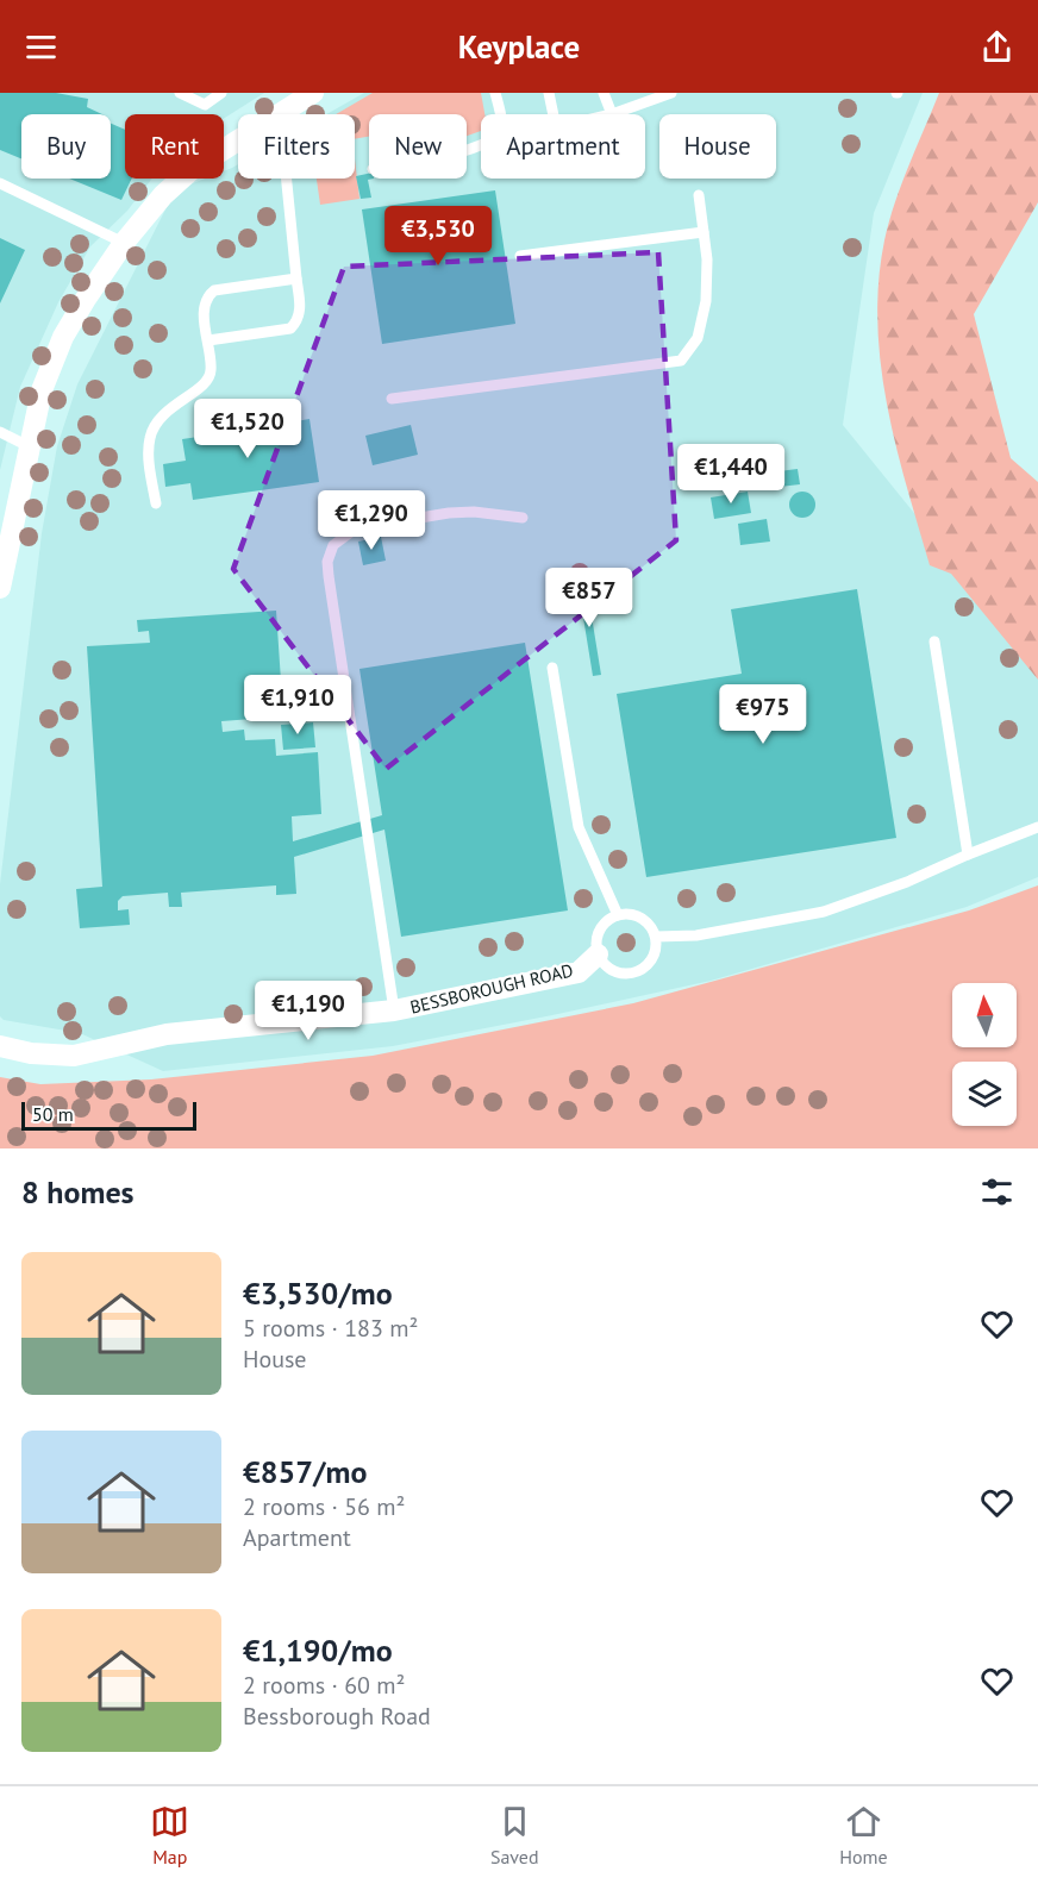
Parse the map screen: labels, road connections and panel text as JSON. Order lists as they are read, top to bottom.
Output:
{
  "streets": {
    "street": ["BESSBOROUGH ROAD"]
  },
  "scale_bar": "50 m",
  "north": "top",
  "page": {
    "header": "Keyplace",
    "chip": [
      "Buy",
      "Rent",
      "Filters",
      "New",
      "Apartment",
      "House"
    ],
    "price": [
      "€3,530",
      "€1,520",
      "€1,440",
      "€1,290",
      "€857",
      "€1,910",
      "€975",
      "€1,190"
    ],
    "scale": "50 m",
    "heading": "8 homes",
    "list": [
      {
        "name": "€3,530/mo",
        "note": "5 rooms · 183 m² · House"
      },
      {
        "name": "€857/mo",
        "note": "2 rooms · 56 m² · Apartment"
      },
      {
        "name": "€1,190/mo",
        "note": "2 rooms · 60 m² · Bessborough Road"
      }
    ],
    "tabs": ["Map", "Saved", "Home"]
  }
}
